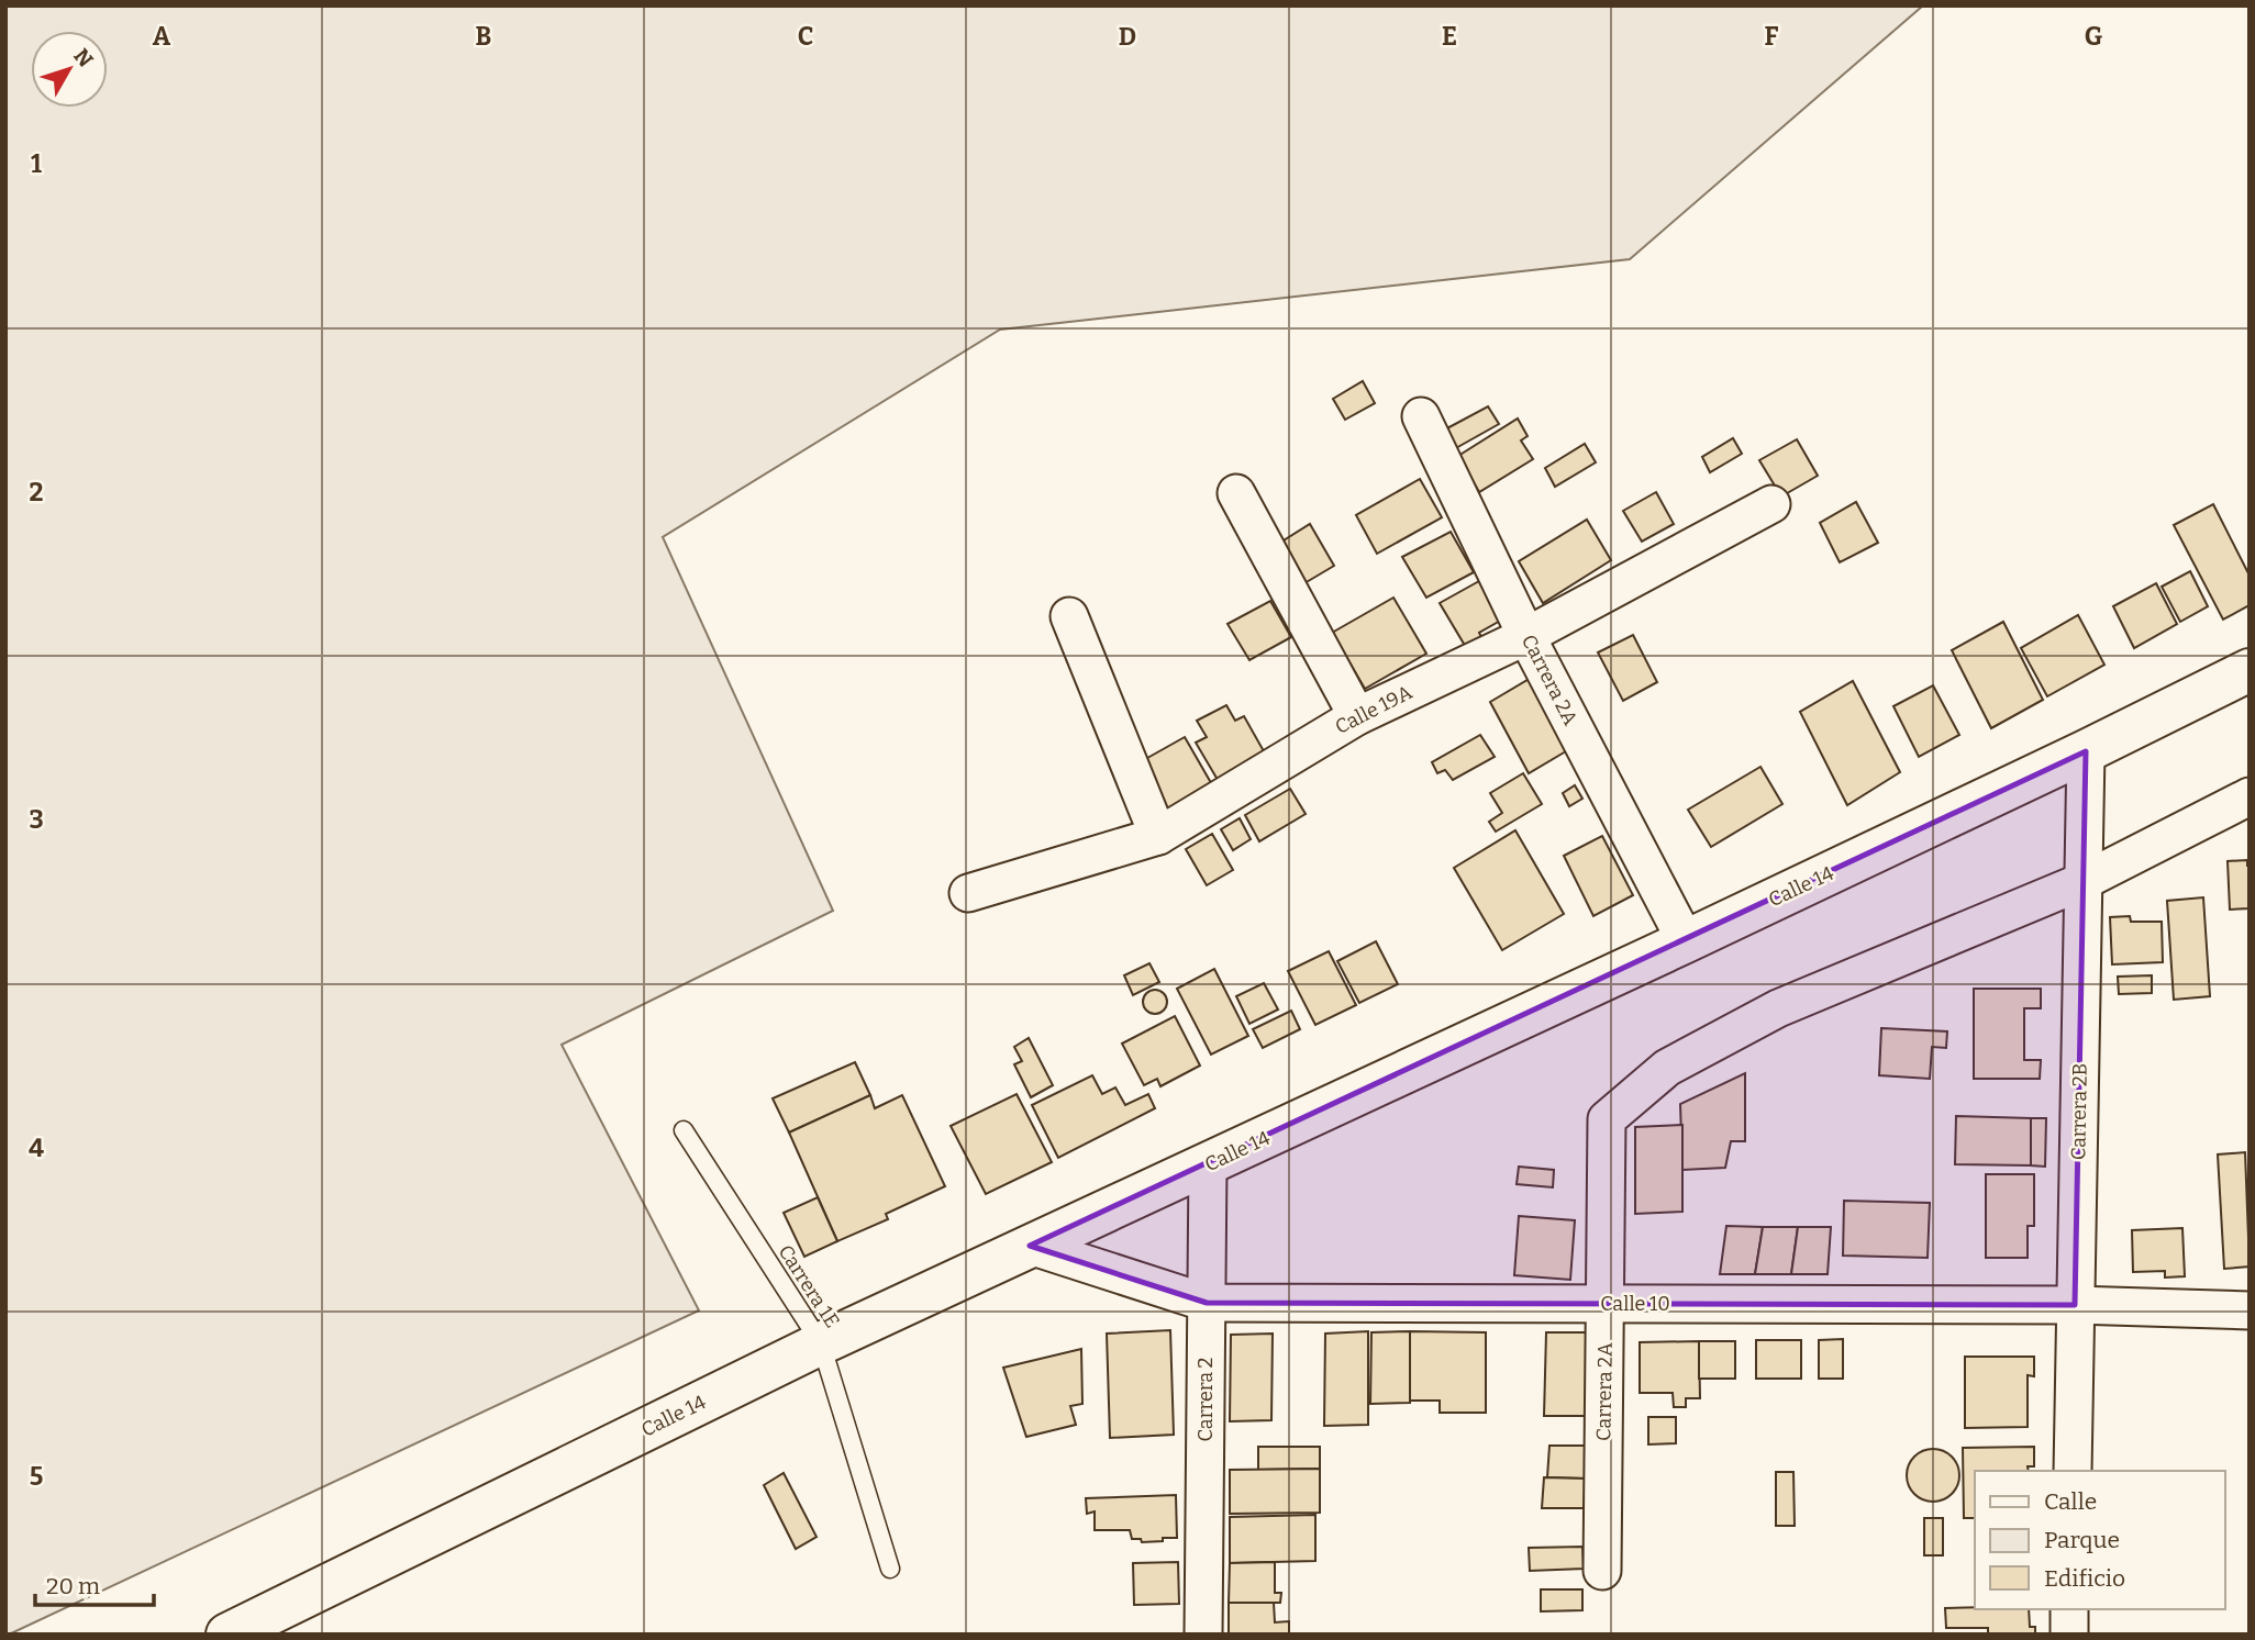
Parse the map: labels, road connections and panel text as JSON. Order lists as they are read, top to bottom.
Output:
{
  "streets": {
    "highway": ["Calle 14"],
    "street": [
      "Carrera 2A",
      "Calle 19A",
      "Carrera 2B",
      "Calle 10",
      "Carrera 2"
    ],
    "lane": ["Carrera 1E"]
  },
  "crossings": [
    ["Carrera 2A", "Calle 19A"],
    ["Carrera 2A", "Calle 14"],
    ["Carrera 2A", "Carrera 2B"],
    ["Carrera 2A", "Calle 10"],
    ["Calle 14", "Carrera 2B"],
    ["Calle 14", "Carrera 1E"],
    ["Calle 14", "Calle 10"],
    ["Calle 14", "Carrera 2"],
    ["Carrera 2B", "Calle 10"],
    ["Calle 10", "Carrera 2"]
  ],
  "legend": ["Calle", "Parque", "Edificio"],
  "scale_bar": "20 m",
  "north": "top right",
  "grid": {
    "columns": [
      "A",
      "B",
      "C",
      "D",
      "E",
      "F",
      "G"
    ],
    "rows": [
      "1",
      "2",
      "3",
      "4",
      "5"
    ]
  }
}
